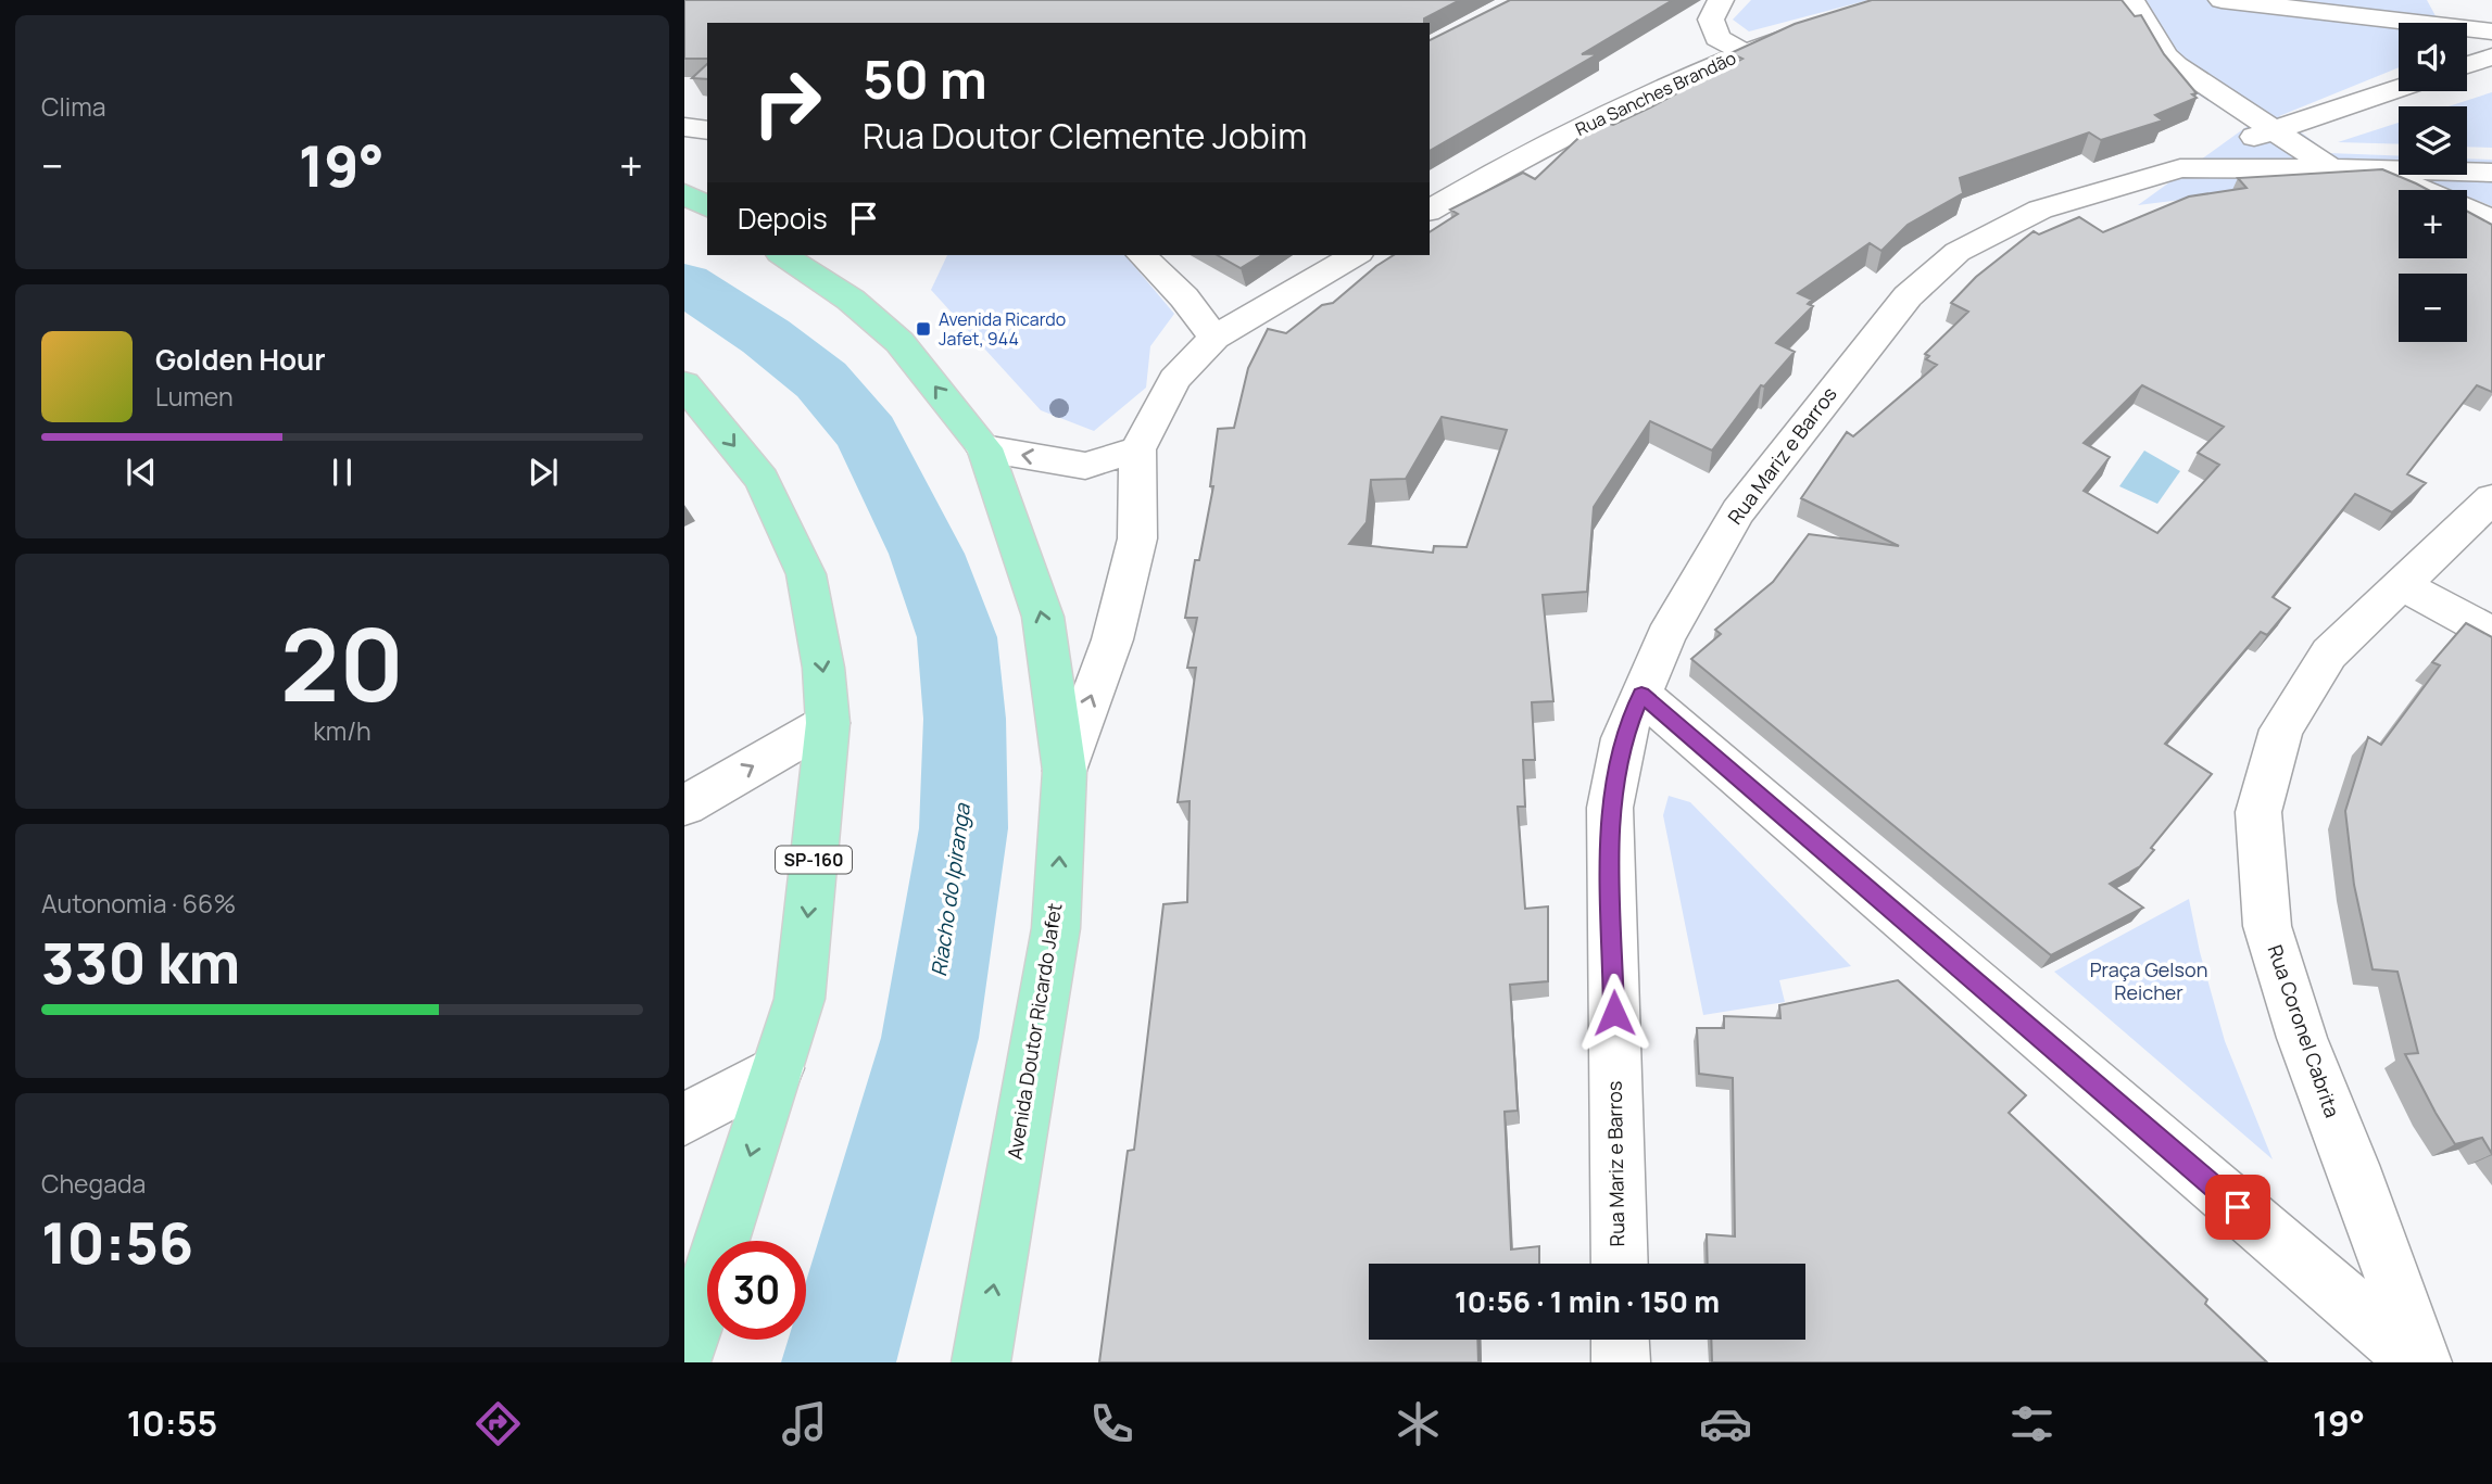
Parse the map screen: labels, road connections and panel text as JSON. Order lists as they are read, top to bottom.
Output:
{
  "streets": {
    "main road": ["SP-160", "Avenida Doutor Ricardo Jafet"],
    "street": ["Rua Sanches Brandão", "Rua Mariz e Barros", "Rua Coronel Cabrita"]
  },
  "water": ["Riacho do Ipiranga"],
  "parks": ["Praça Gelson Reicher"],
  "places": {
    "transit": ["Avenida Ricardo Jafet, 944"]
  },
  "page": {
    "tile": [
      "Clima",
      ["20", "km/h"],
      ["Autonomia · 66%", "330 km"],
      ["Chegada", "10:56"]
    ],
    "map_buttons": ["+", "−"],
    "turn": ["50 m", "Rua Doutor Clemente Jobim"],
    "heat": ["−", "19°", "+"],
    "then": "Depois",
    "song": ["Golden Hour", "Lumen"],
    "limit": "30",
    "trip": "10:56 · 1 min · 150 m",
    "tabs": ["10:55", "19°"]
  }
}
